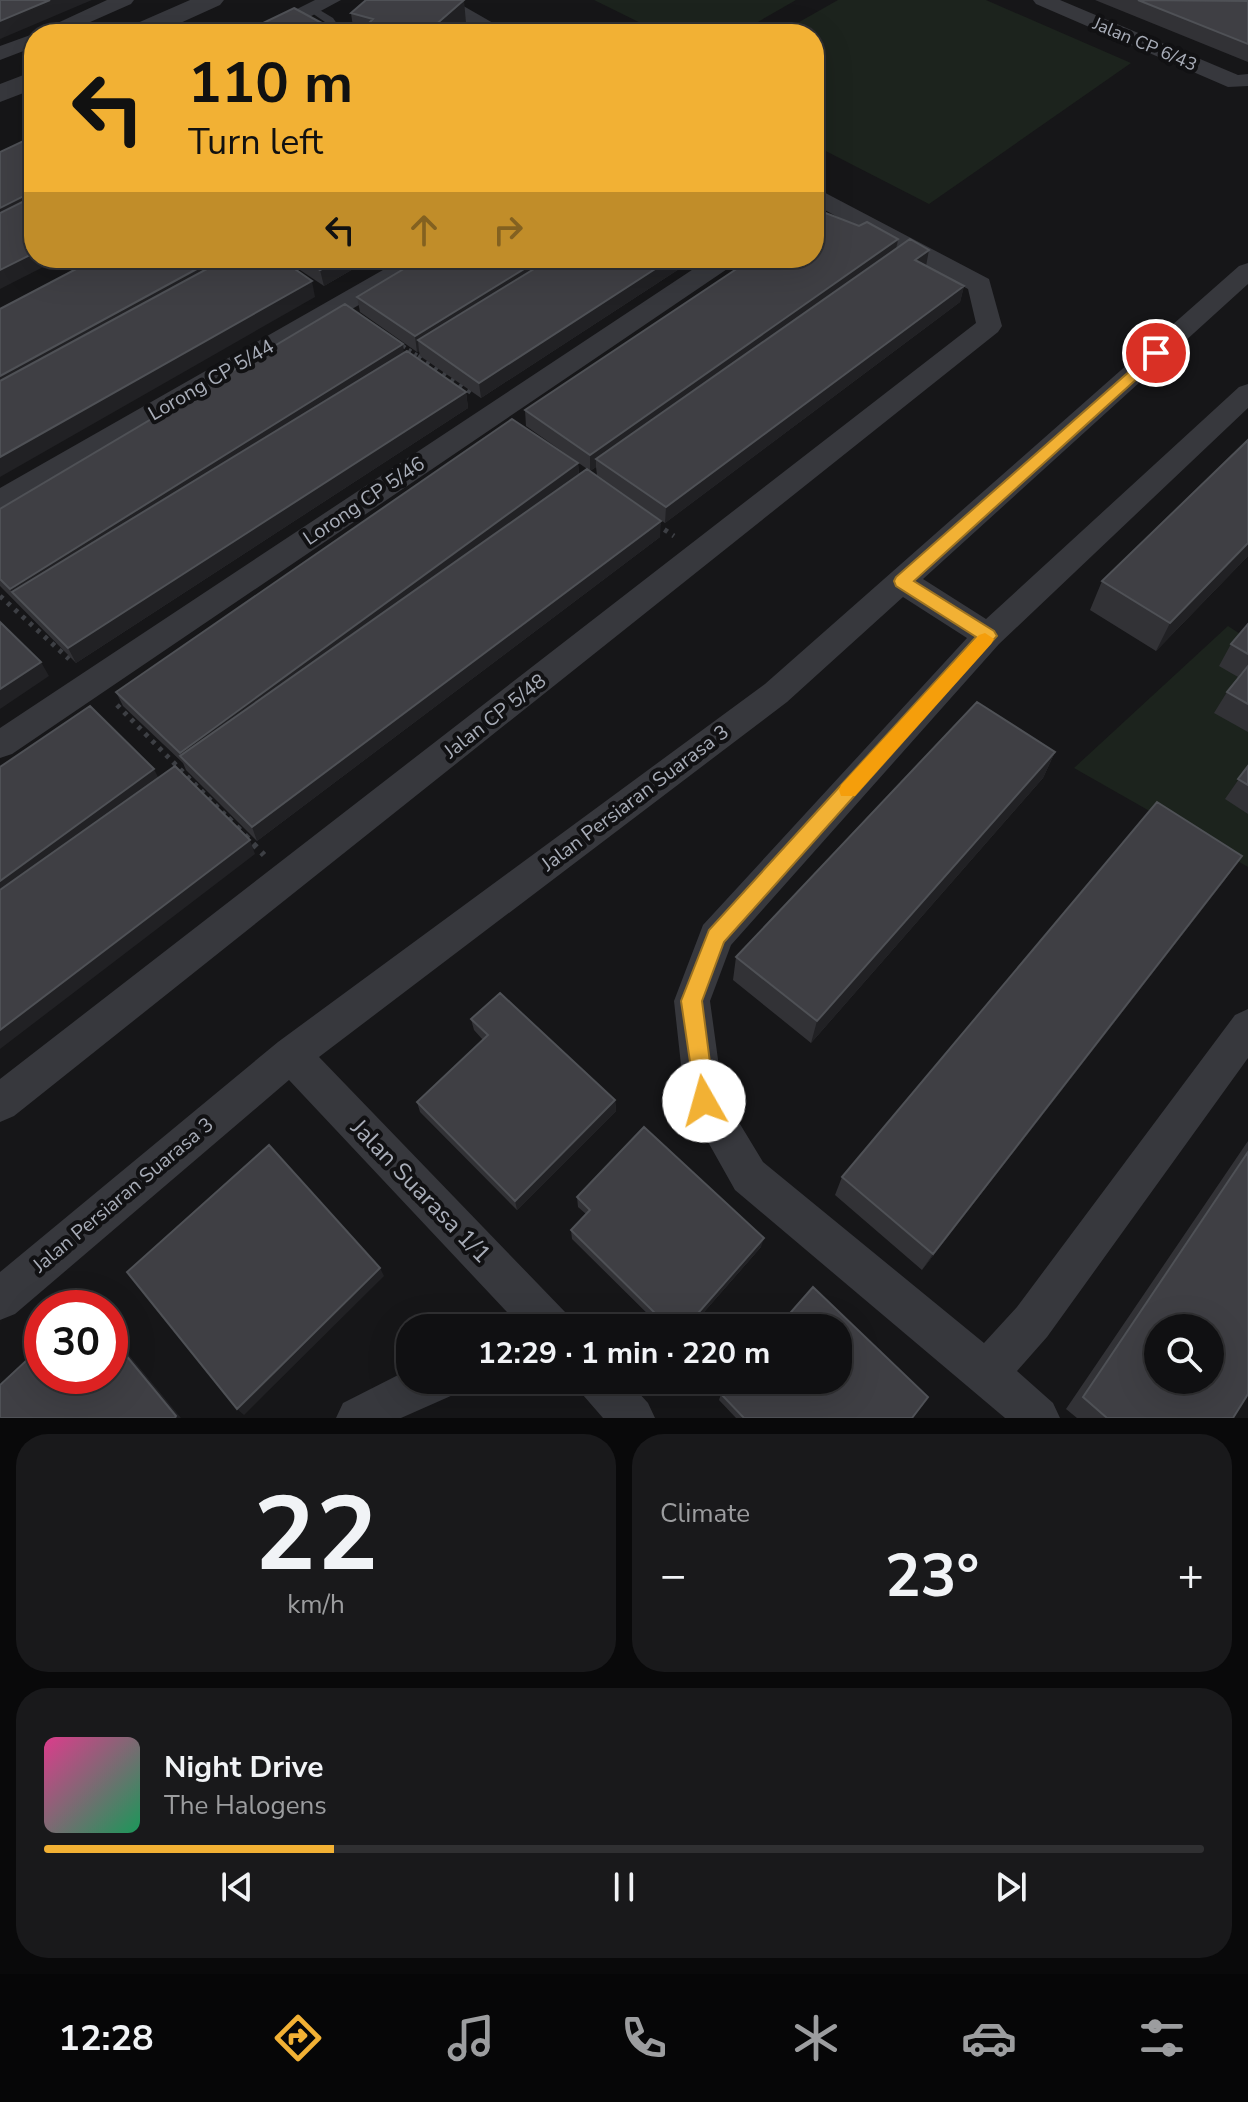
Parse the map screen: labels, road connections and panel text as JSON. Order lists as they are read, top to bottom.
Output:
{
  "streets": {
    "street": [
      "Jalan CP 6/43",
      "Lorong CP 5/44",
      "Lorong CP 5/46",
      "Jalan CP 5/48",
      "Jalan Persiaran Suarasa 3",
      "Jalan Suarasa 1/1"
    ]
  },
  "crossings": [
    ["Jalan Persiaran Suarasa 3", "Jalan Suarasa 1/1"]
  ],
  "page": {
    "turn": ["110 m", "Turn left"],
    "limit": "30",
    "trip": "12:29 · 1 min · 220 m",
    "tile": [
      ["22", "km/h"],
      "Climate"
    ],
    "heat": ["−", "23°", "+"],
    "song": ["Night Drive", "The Halogens"],
    "tabs": "12:28"
  }
}
